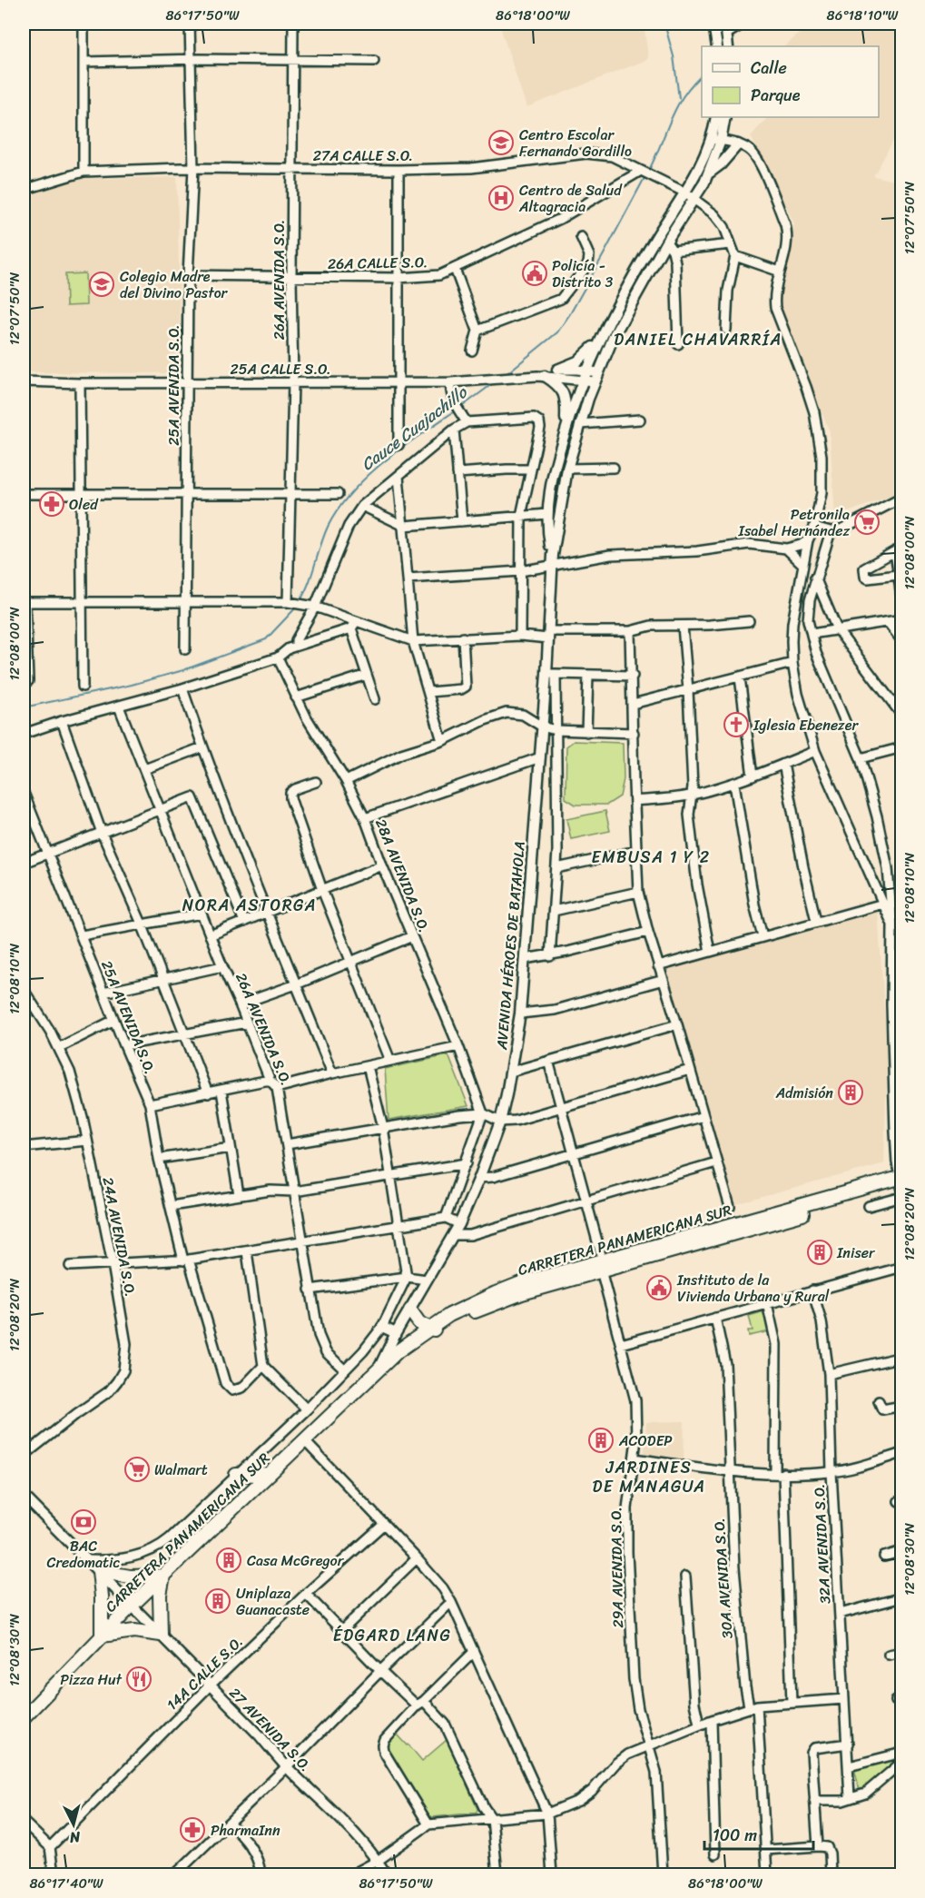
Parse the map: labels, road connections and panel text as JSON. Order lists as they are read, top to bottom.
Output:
{
  "streets": {
    "highway": ["CARRETERA PANAMERICANA SUR"],
    "main road": ["AVENIDA HÉROES DE BATAHOLA", "27 AVENIDA S.O."],
    "street": [
      "27A CALLE S.O.",
      "26A CALLE S.O.",
      "26A AVENIDA S.O.",
      "25A CALLE S.O.",
      "25A AVENIDA S.O.",
      "28A AVENIDA S.O.",
      "24A AVENIDA S.O.",
      "32A AVENIDA S.O.",
      "29A AVENIDA S.O.",
      "30A AVENIDA S.O.",
      "14A CALLE S.O."
    ]
  },
  "crossings": [
    ["27A CALLE S.O.", "26A CALLE S.O."],
    ["27A CALLE S.O.", "26A AVENIDA S.O."],
    ["27A CALLE S.O.", "25A AVENIDA S.O."],
    ["27A CALLE S.O.", "AVENIDA HÉROES DE BATAHOLA"],
    ["26A CALLE S.O.", "26A AVENIDA S.O."],
    ["26A CALLE S.O.", "25A AVENIDA S.O."],
    ["26A AVENIDA S.O.", "25A CALLE S.O."],
    ["25A CALLE S.O.", "25A AVENIDA S.O."],
    ["25A CALLE S.O.", "AVENIDA HÉROES DE BATAHOLA"],
    ["AVENIDA HÉROES DE BATAHOLA", "CARRETERA PANAMERICANA SUR"],
    ["CARRETERA PANAMERICANA SUR", "29A AVENIDA S.O."],
    ["CARRETERA PANAMERICANA SUR", "27 AVENIDA S.O."],
    ["14A CALLE S.O.", "27 AVENIDA S.O."]
  ],
  "districts": [
    "DANIEL CHAVARRÍA",
    "EMBUSA 1 Y 2",
    "NORA ASTORGA",
    "JARDINES DE MANAGUA",
    "ÉDGARD LANG"
  ],
  "water": ["Cauce Cuajachillo"],
  "places": {
    "school or university": ["Centro Escolar Fernando Gordillo", "Colegio Madre del Divino Pastor"],
    "hospital": ["Centro de Salud Altagracia"],
    "public building": ["Policía - Distrito 3", "Instituto de la Vivienda Urbana y Rural"],
    "pharmacy": ["Oled", "PharmaInn"],
    "supermarket": ["Petronila Isabel Hernández", "Walmart"],
    "church": ["Iglesia Ebenezer"],
    "building": [
      "Admisión",
      "Iniser",
      "ACODEP",
      "Casa McGregor",
      "Uniplaza Guanacaste"
    ],
    "bank": ["BAC Credomatic"],
    "restaurant": ["Pizza Hut"]
  },
  "legend": ["Calle", "Parque"],
  "scale_bar": "100 m",
  "north": "bottom",
  "coordinates": [
    "86°17'50\"W",
    "86°18'00\"W",
    "86°18'10\"W",
    "12°07'50\"N",
    "12°08'00\"N",
    "12°08'10\"N",
    "12°08'20\"N",
    "12°08'30\"N",
    "86°17'40\"W"
  ]
}
